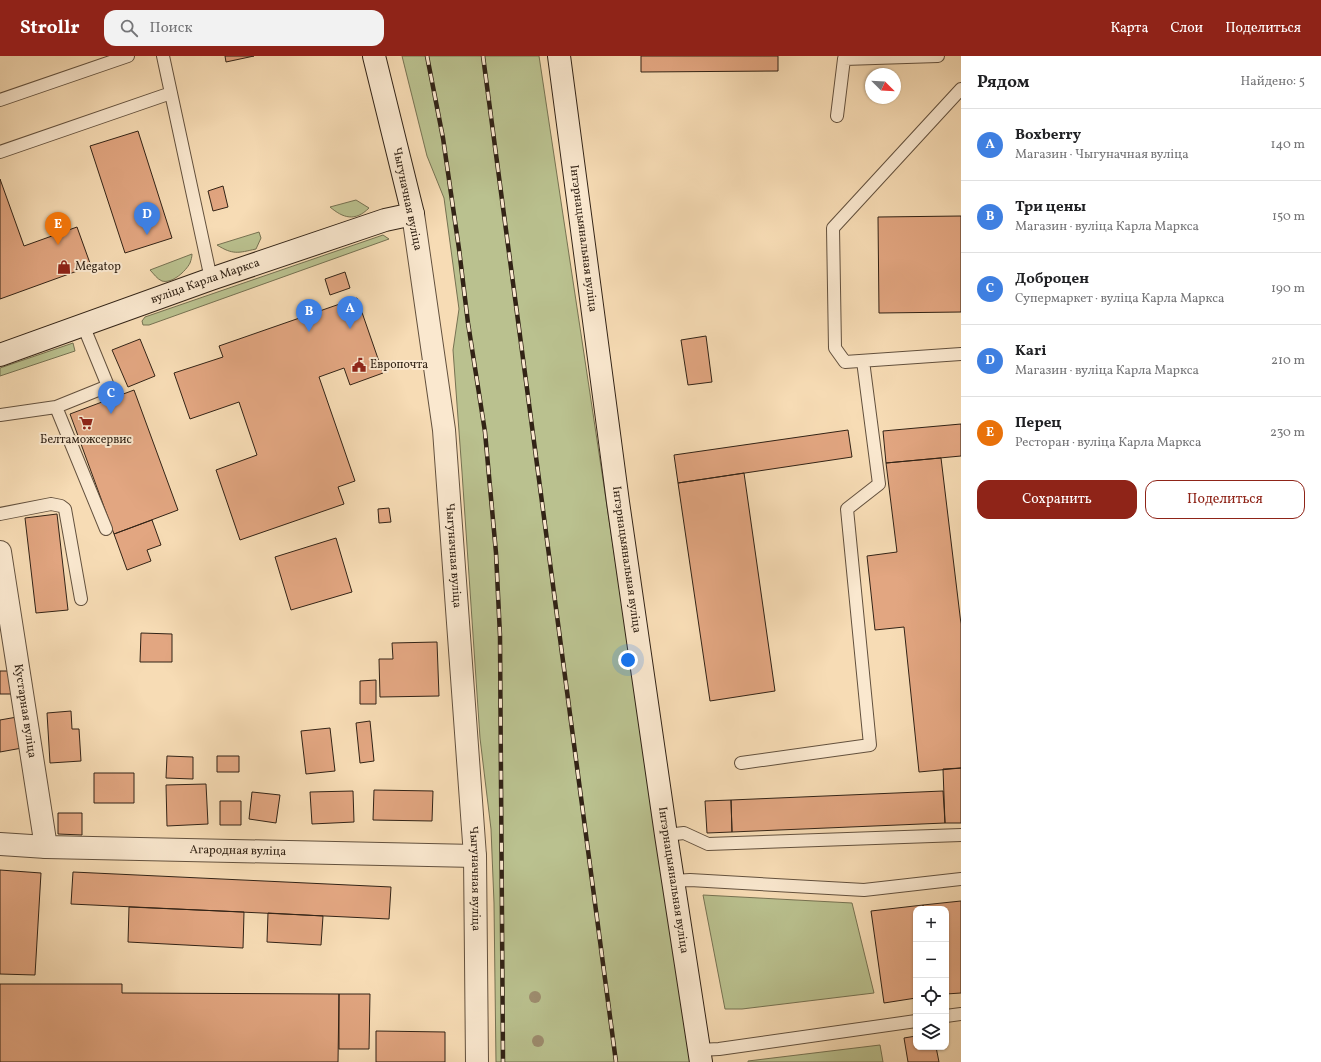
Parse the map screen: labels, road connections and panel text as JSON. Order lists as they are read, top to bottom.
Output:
{
  "streets": {
    "street": [
      "Чыгуначная вуліца",
      "Інтэрнацыянальная вуліца",
      "вуліца Карла Маркса",
      "Кустарная вуліца",
      "Агародная вуліца"
    ]
  },
  "crossings": [
    ["Чыгуначная вуліца", "вуліца Карла Маркса"],
    ["Чыгуначная вуліца", "Агародная вуліца"],
    ["Кустарная вуліца", "Агародная вуліца"]
  ],
  "places": {
    "shop": ["Megatop"],
    "public building": ["Европочта"],
    "supermarket": ["Белтаможсервис"]
  },
  "north": "bottom right",
  "page": {
    "header": "Strollr",
    "search": "Поиск",
    "nav": ["Карта", "Слои", "Поделиться"],
    "heading": ["Рядом", "Найдено: 5"],
    "list": [
      {
        "mark": "A",
        "name": "Boxberry",
        "note": "Магазин · Чыгуначная вуліца",
        "value": "140 m"
      },
      {
        "mark": "B",
        "name": "Три цены",
        "note": "Магазин · вуліца Карла Маркса",
        "value": "150 m"
      },
      {
        "mark": "C",
        "name": "Доброцен",
        "note": "Супермаркет · вуліца Карла Маркса",
        "value": "190 m"
      },
      {
        "mark": "D",
        "name": "Kari",
        "note": "Магазин · вуліца Карла Маркса",
        "value": "210 m"
      },
      {
        "mark": "E",
        "name": "Перец",
        "note": "Ресторан · вуліца Карла Маркса",
        "value": "230 m"
      }
    ],
    "pins": [
      "D",
      "E",
      "A",
      "B",
      "C"
    ],
    "buttons": ["Сохранить", "Поделиться"],
    "map_buttons": ["+", "−"]
  }
}
